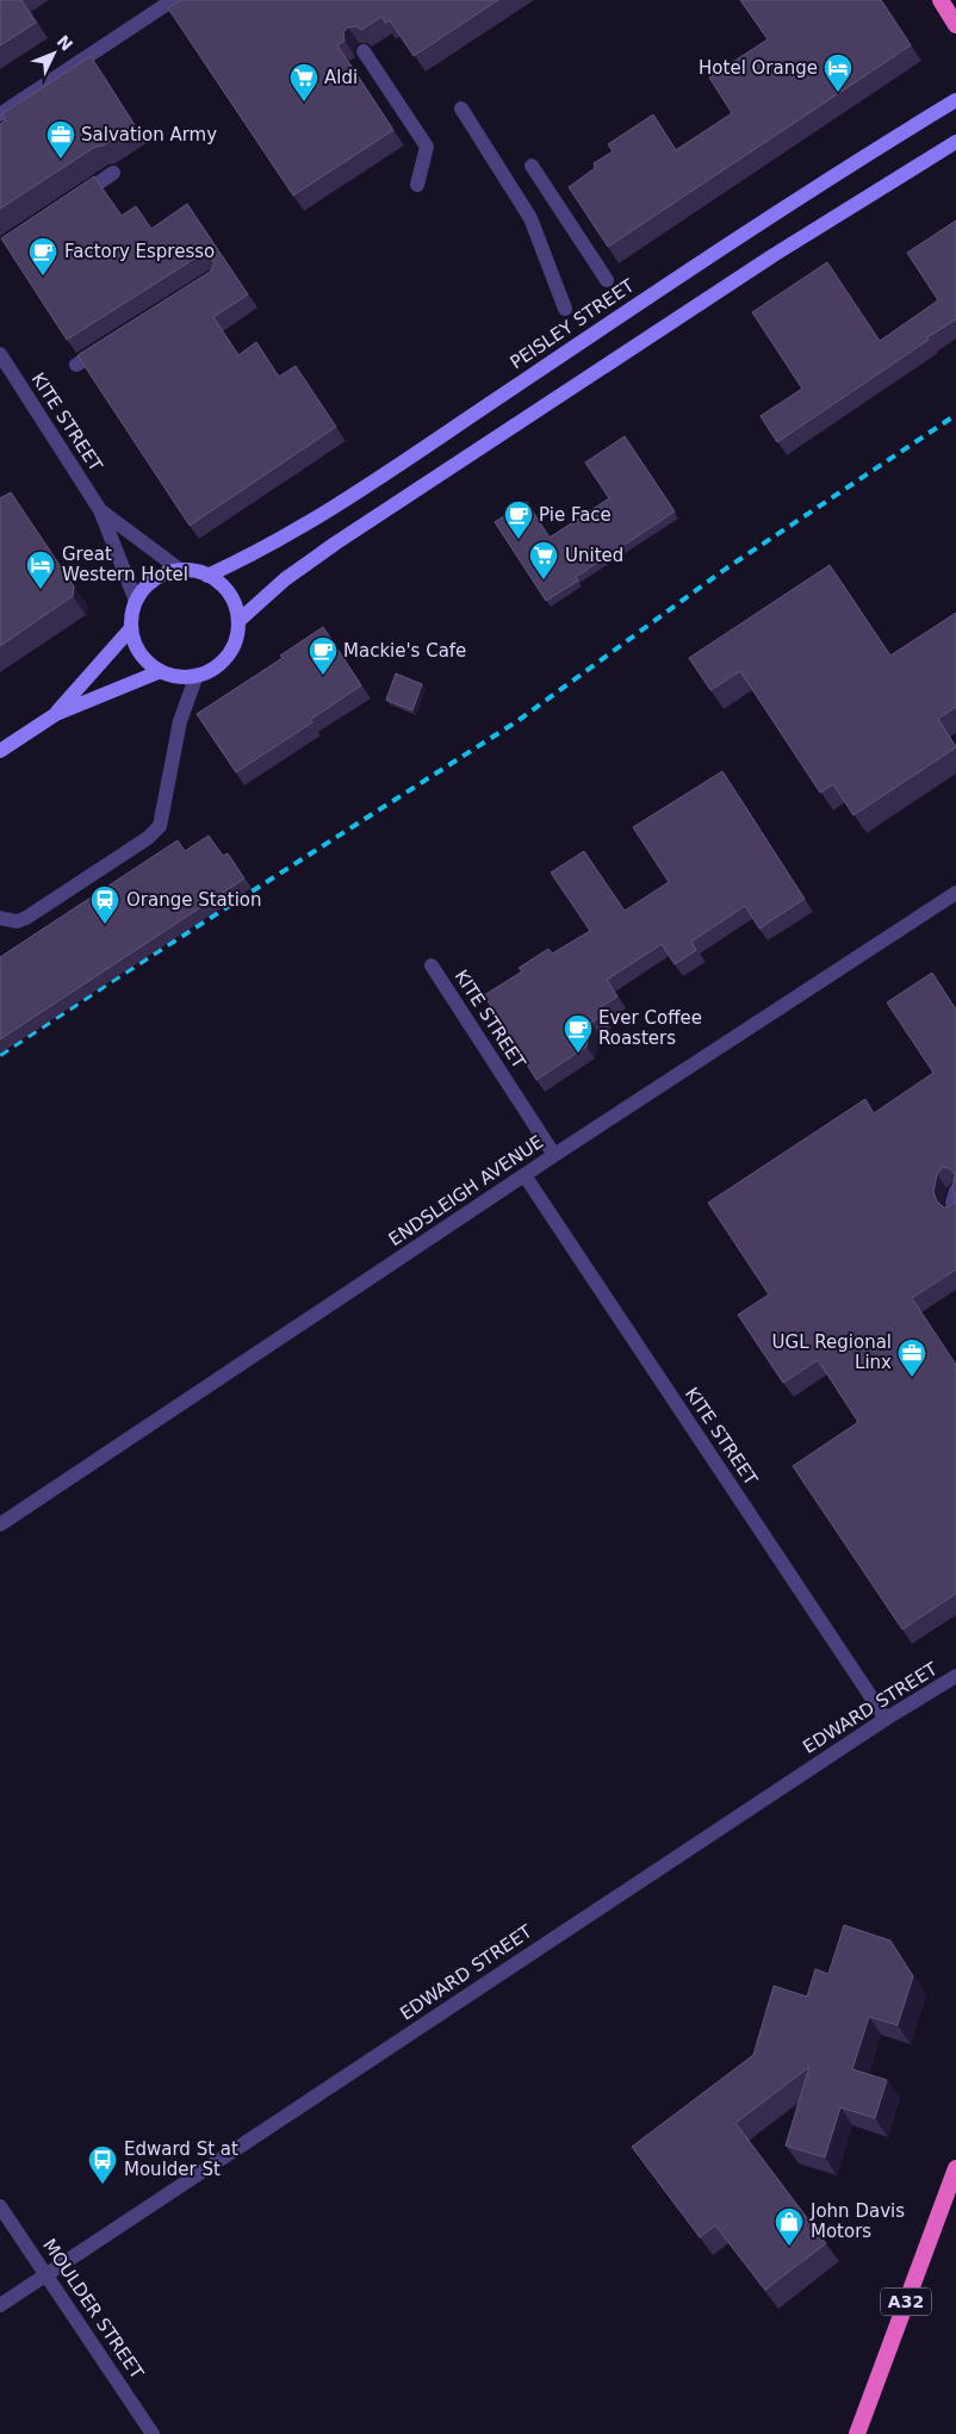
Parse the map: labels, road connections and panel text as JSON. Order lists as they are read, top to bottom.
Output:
{
  "streets": {
    "highway": ["A32"],
    "main road": ["PEISLEY STREET"],
    "street": [
      "KITE STREET",
      "ENDSLEIGH AVENUE",
      "EDWARD STREET",
      "MOULDER STREET"
    ]
  },
  "crossings": [
    ["PEISLEY STREET", "KITE STREET"],
    ["KITE STREET", "ENDSLEIGH AVENUE"],
    ["KITE STREET", "EDWARD STREET"],
    ["EDWARD STREET", "MOULDER STREET"]
  ],
  "places": {
    "hotel": ["Hotel Orange", "Great Western Hotel"],
    "supermarket": ["Aldi", "United"],
    "office": ["Salvation Army", "UGL Regional Linx"],
    "cafe": [
      "Factory Espresso",
      "Pie Face",
      "Mackie's Cafe",
      "Ever Coffee Roasters"
    ],
    "station": ["Orange Station"],
    "bus stop": ["Edward St at Moulder St"],
    "shop": ["John Davis Motors"]
  },
  "north": "top right"
}
